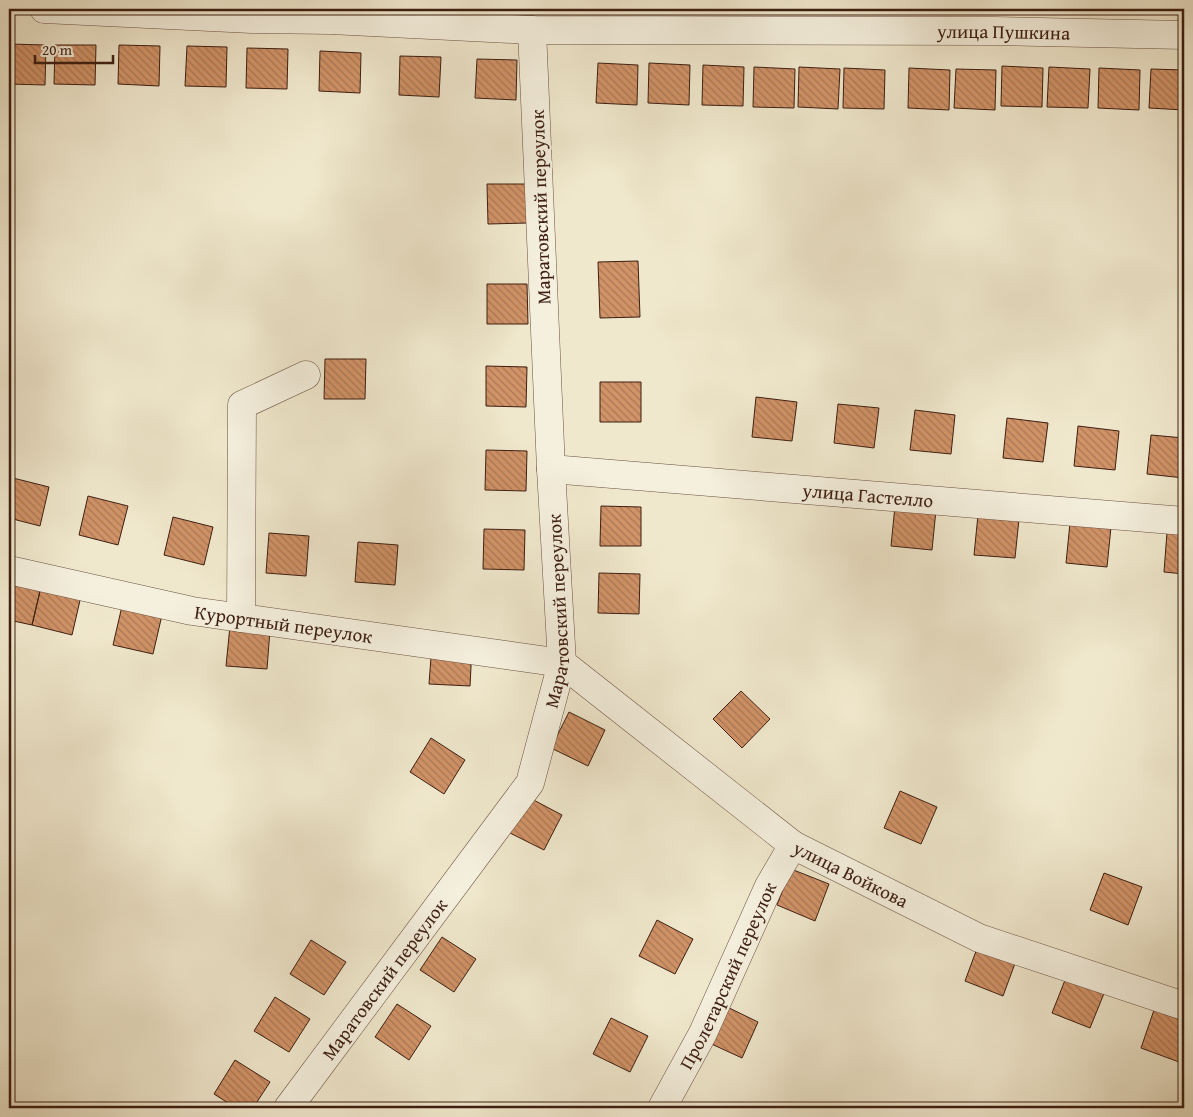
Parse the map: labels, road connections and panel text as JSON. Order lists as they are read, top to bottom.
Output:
{
  "streets": {
    "street": [
      "улица Пушкина",
      "Маратовский переулок",
      "улица Гастелло",
      "Курортный переулок",
      "улица Войкова",
      "Пролетарский переулок"
    ]
  },
  "crossings": [
    ["улица Пушкина", "Маратовский переулок"],
    ["Маратовский переулок", "улица Гастелло"],
    ["Маратовский переулок", "Курортный переулок"],
    ["Маратовский переулок", "улица Войкова"],
    ["Курортный переулок", "улица Войкова"],
    ["улица Войкова", "Пролетарский переулок"]
  ],
  "scale_bar": "20 m"
}
